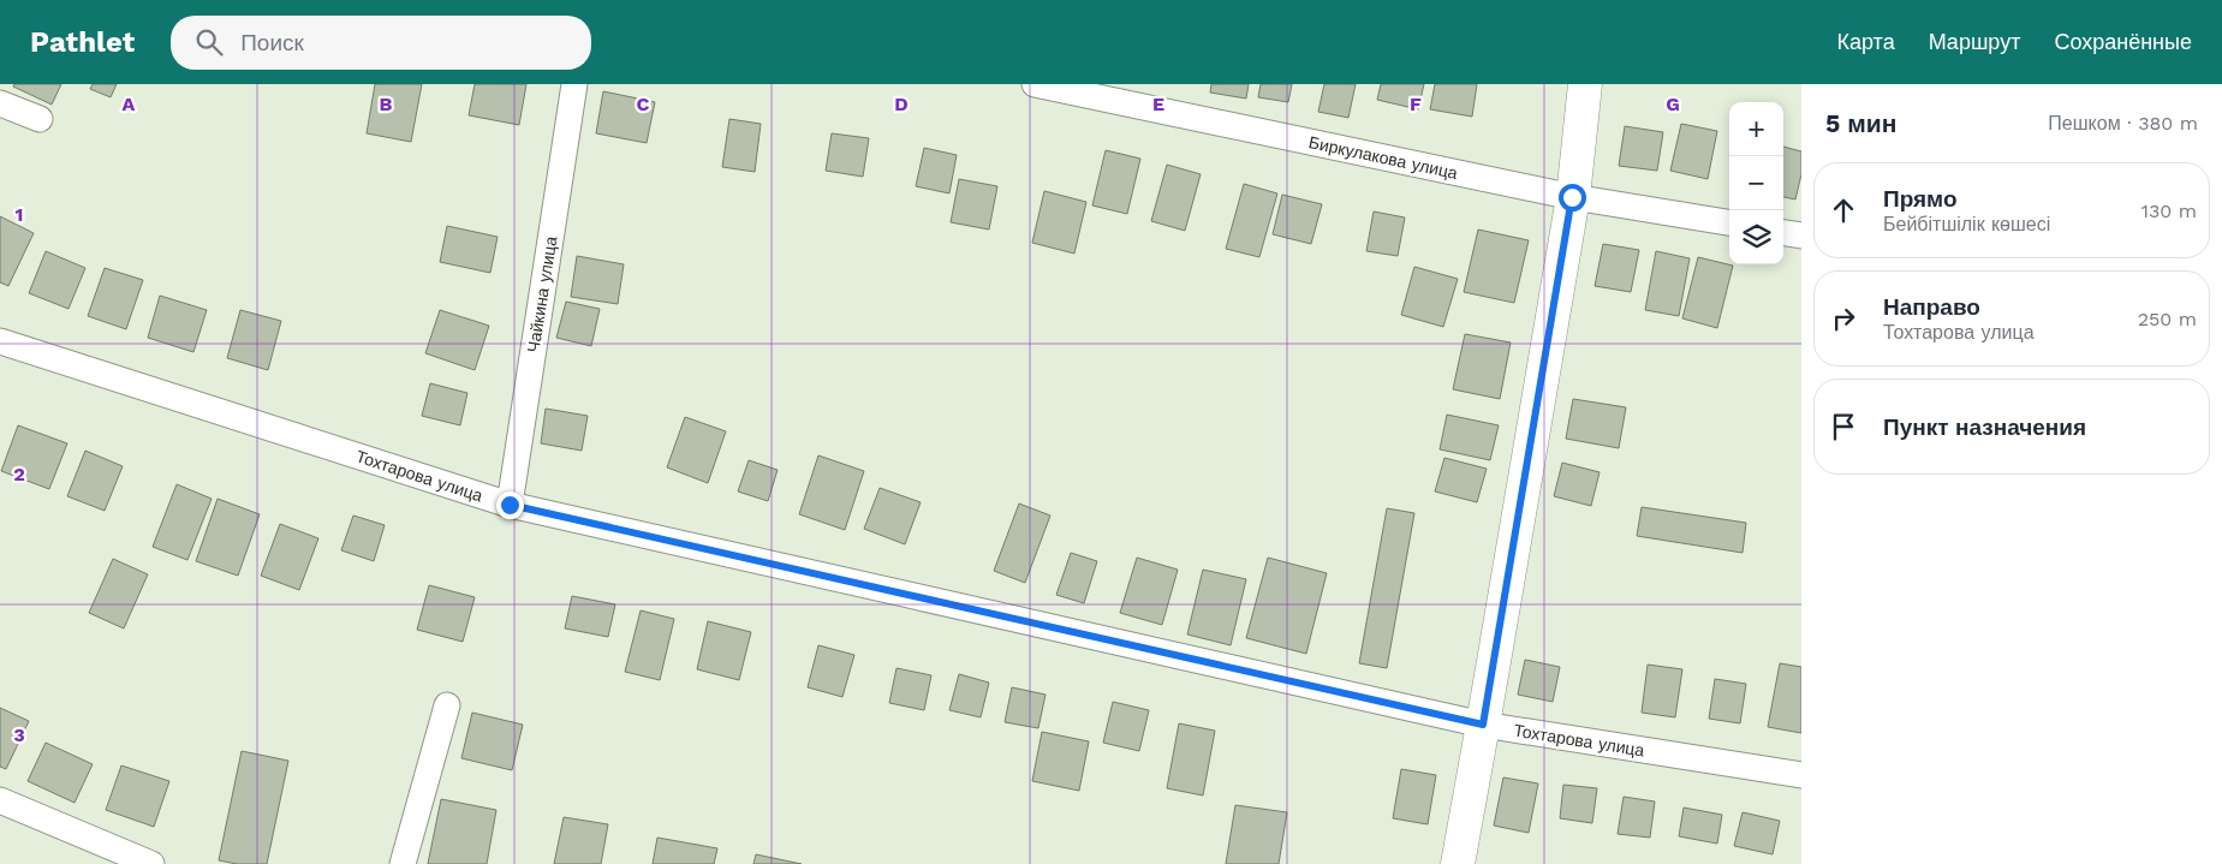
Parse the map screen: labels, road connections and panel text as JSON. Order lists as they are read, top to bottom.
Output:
{
  "streets": {
    "street": ["Биркулакова улица", "Чайкина улица", "Тохтарова улица"]
  },
  "crossings": [
    ["Чайкина улица", "Тохтарова улица"]
  ],
  "page": {
    "header": "Pathlet",
    "search": "Поиск",
    "nav": ["Карта", "Маршрут", "Сохранённые"],
    "heading": ["5 мин", "Пешком · 380 m"],
    "map_buttons": ["+", "−"],
    "list": [
      ["Прямо", "Бейбітшілік көшесі", "130 m"],
      ["Направо", "Тохтарова улица", "250 m"],
      "Пункт назначения"
    ]
  },
  "grid": {
    "columns": [
      "A",
      "B",
      "C",
      "D",
      "E",
      "F",
      "G"
    ],
    "rows": ["1", "2", "3"]
  }
}
